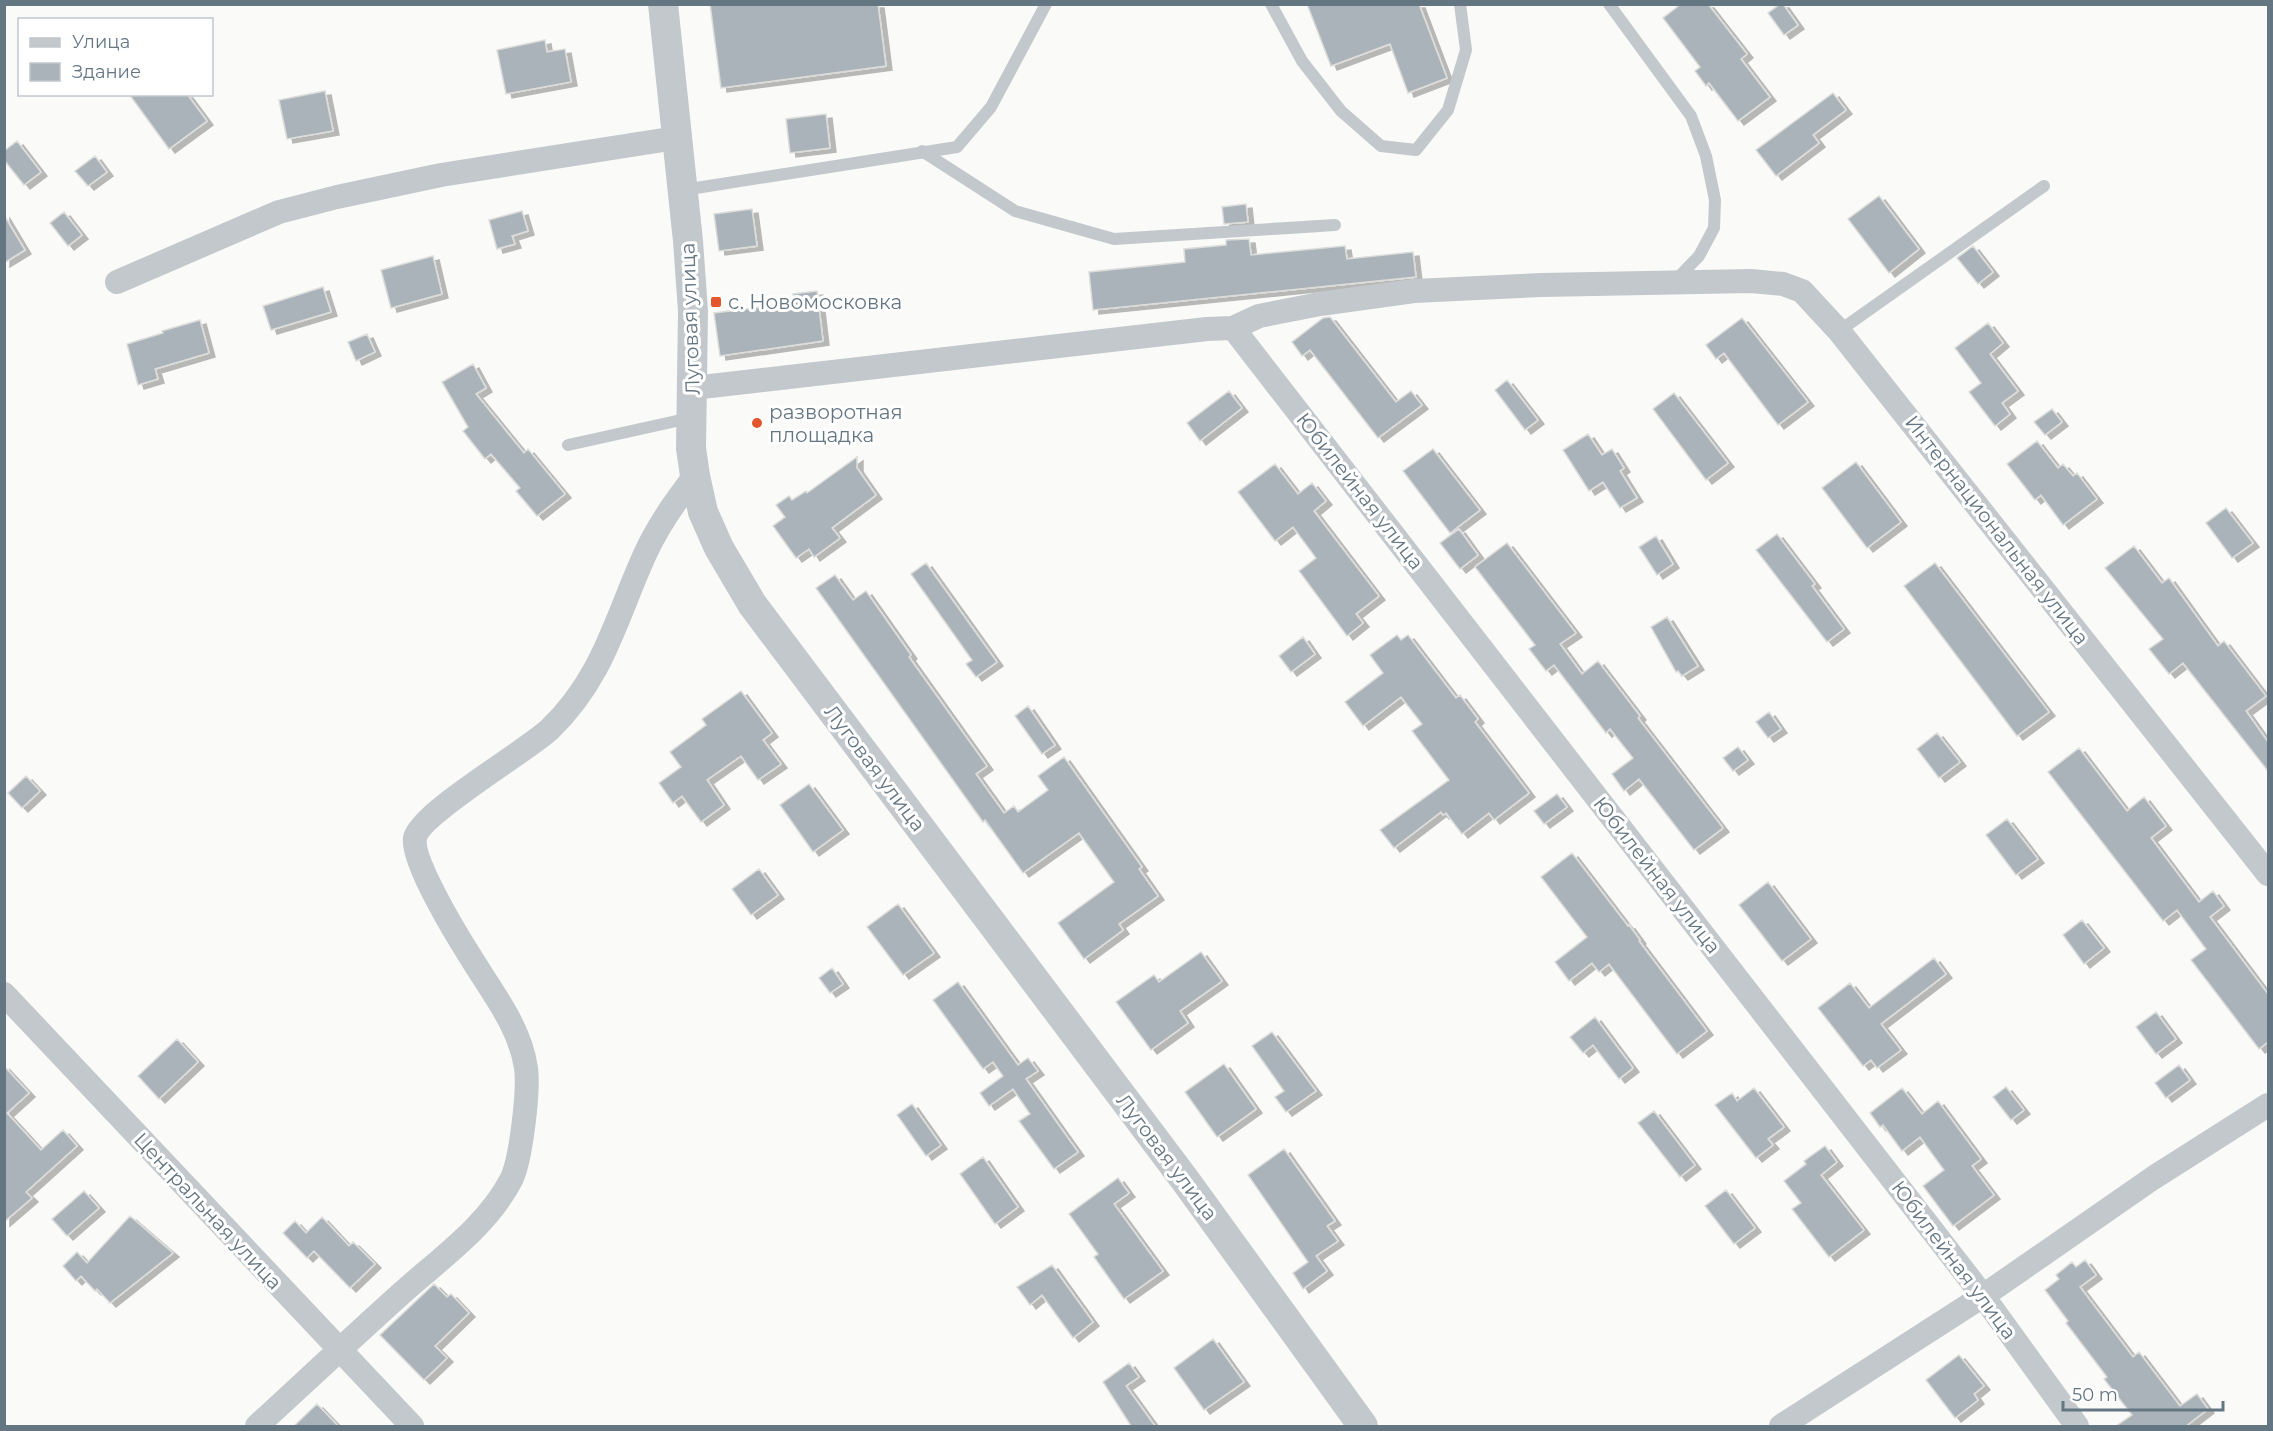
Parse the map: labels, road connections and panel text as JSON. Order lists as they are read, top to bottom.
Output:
{
  "streets": {
    "street": [
      "Луговая улица",
      "Юбилейная улица",
      "Интернациональная улица",
      "Центральная улица"
    ]
  },
  "crossings": [
    ["Юбилейная улица", "Интернациональная улица"]
  ],
  "places": {
    "transit": ["с. Новомосковка"],
    "other": ["разворотная площадка"]
  },
  "legend": ["Улица", "Здание"],
  "scale_bar": "50 m"
}
